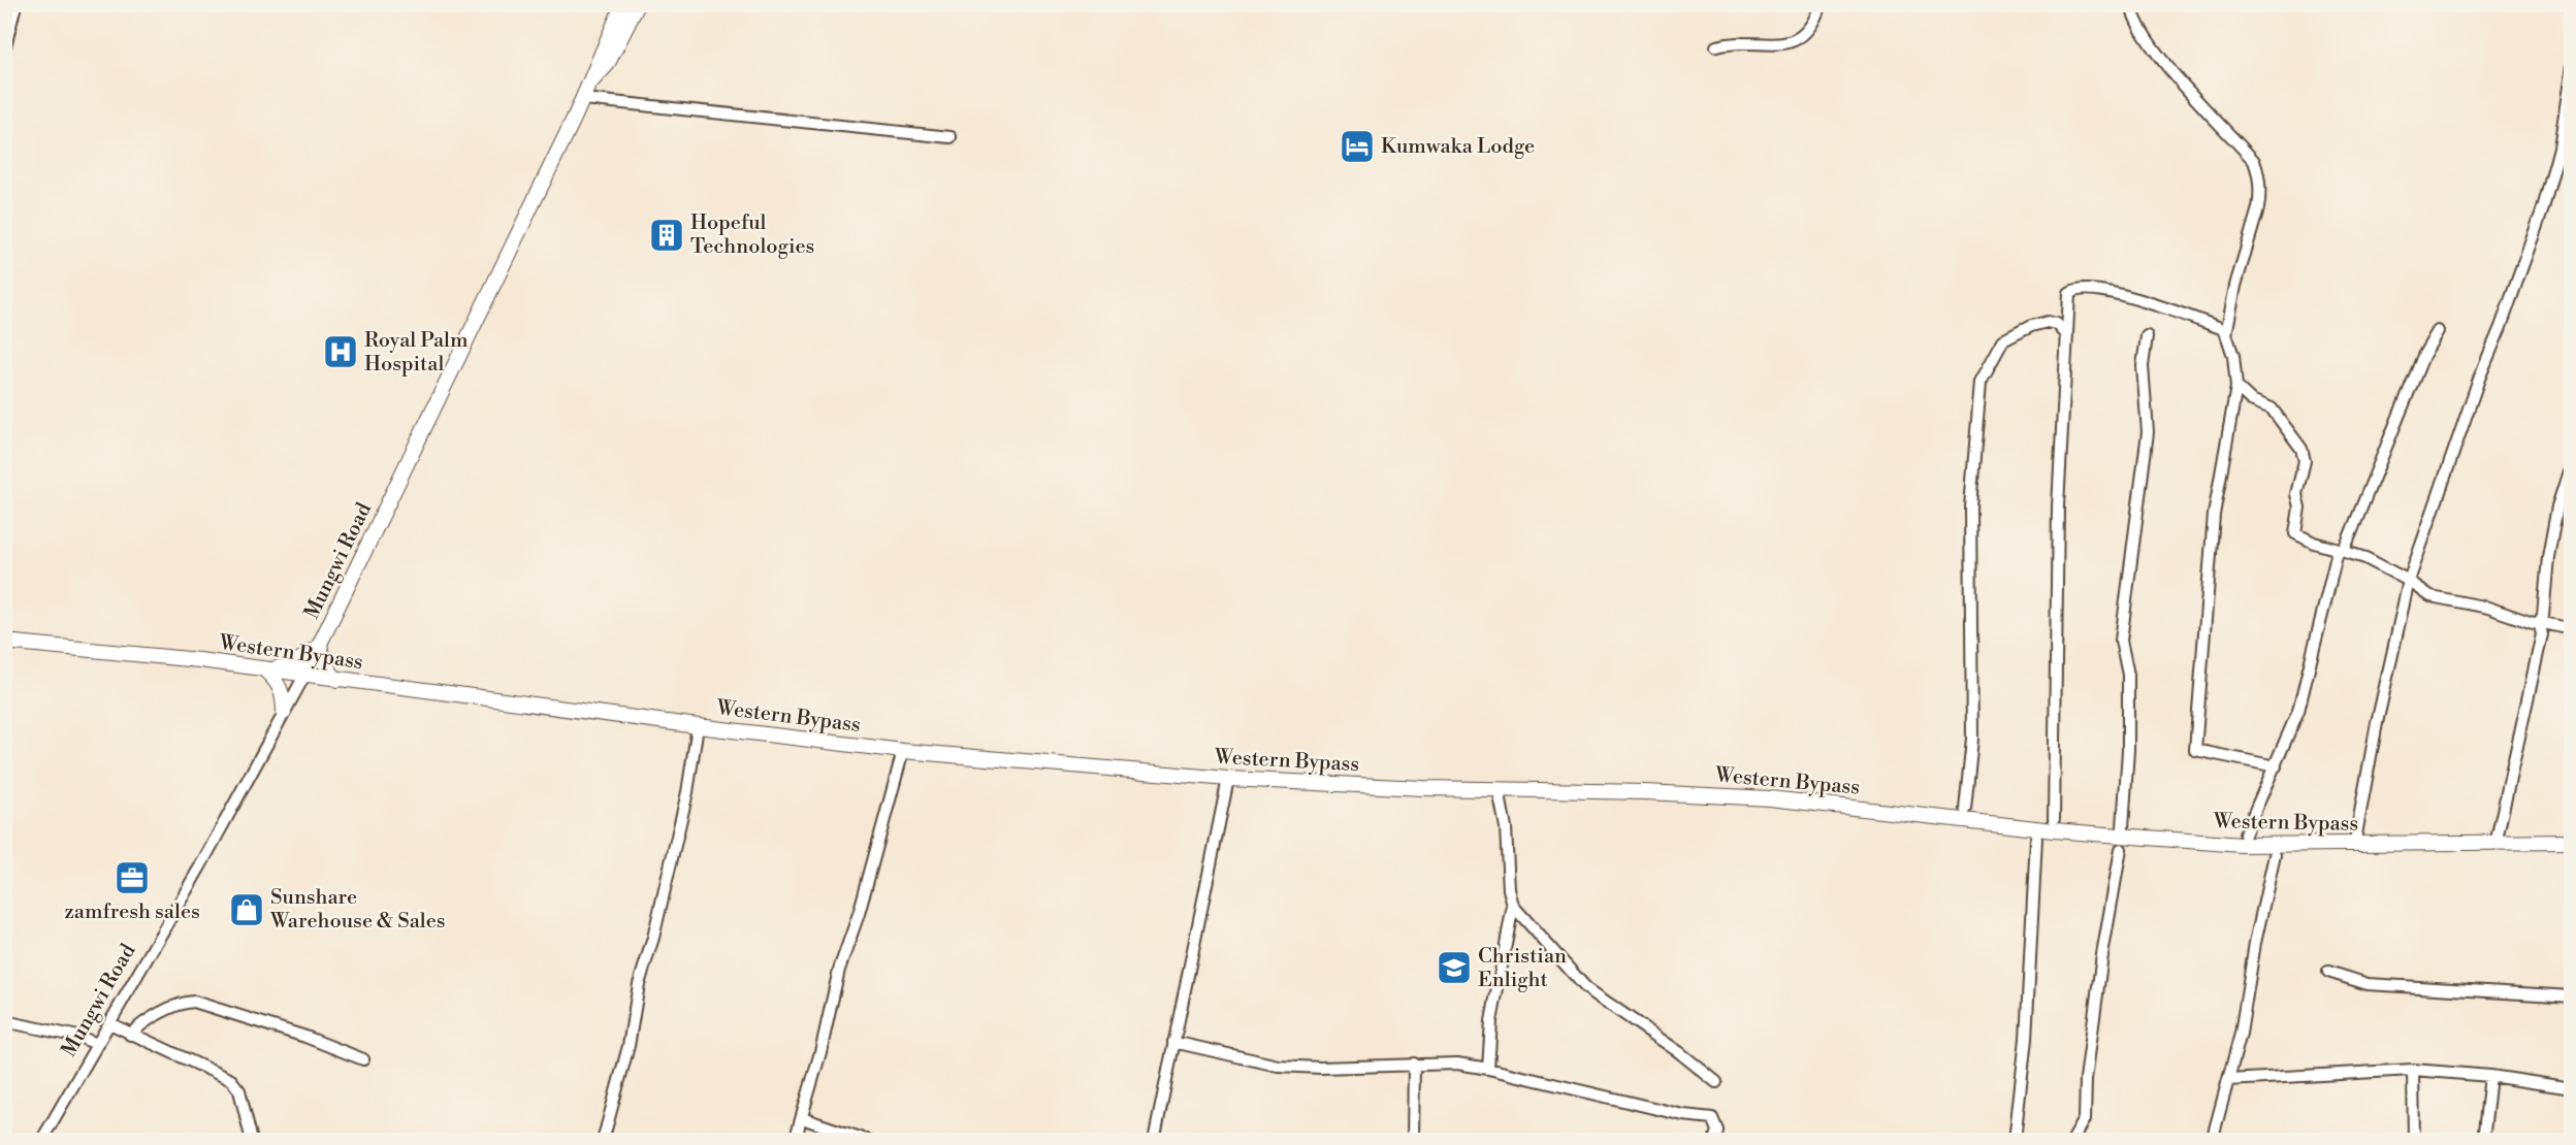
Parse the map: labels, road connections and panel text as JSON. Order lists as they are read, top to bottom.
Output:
{
  "streets": {
    "main road": ["Mungwi Road", "Western Bypass"]
  },
  "crossings": [
    ["Mungwi Road", "Western Bypass"]
  ],
  "places": {
    "hotel": ["Kumwaka Lodge"],
    "building": ["Hopeful Technologies"],
    "hospital": ["Royal Palm Hospital"],
    "office": ["zamfresh sales"],
    "shop": ["Sunshare Warehouse & Sales"],
    "school or university": ["Christian Enlight"]
  }
}
